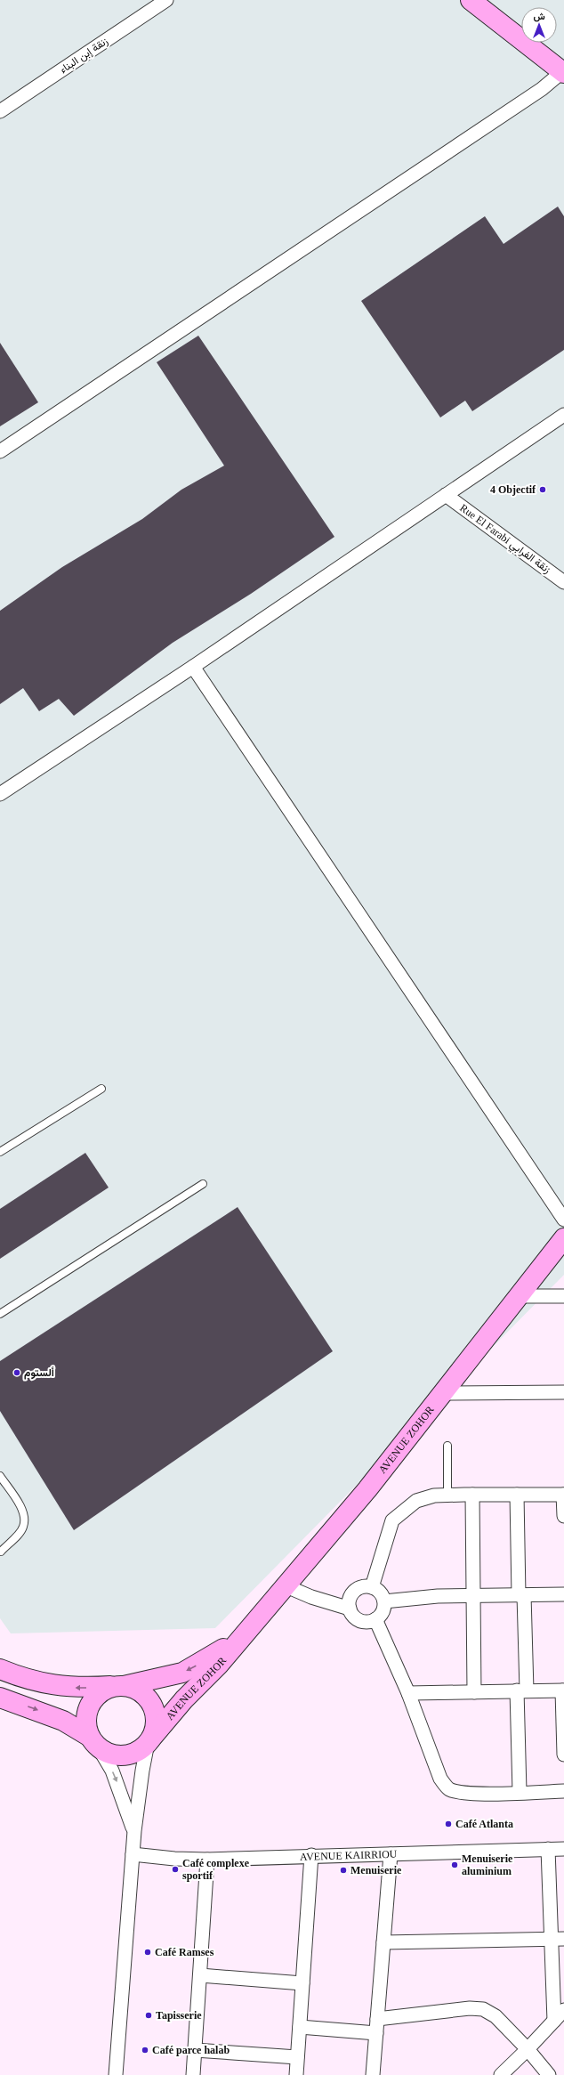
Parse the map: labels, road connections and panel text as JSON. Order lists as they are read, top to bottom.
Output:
{
  "streets": {
    "main road": ["AVENUE ZOHOR"],
    "street": ["زنقة إبن البناء", "Rue El Farabi زنقة الفرابي", "AVENUE KAIRRIOU"]
  },
  "places": [
    "4 Objectif",
    "ألستوم",
    "Café Atlanta",
    "Menuiserie aluminium",
    "Café complexe sportif",
    "Menuiserie",
    "Café Ramses",
    "Tapisserie",
    "Café parce halab"
  ],
  "north": "top"
}
